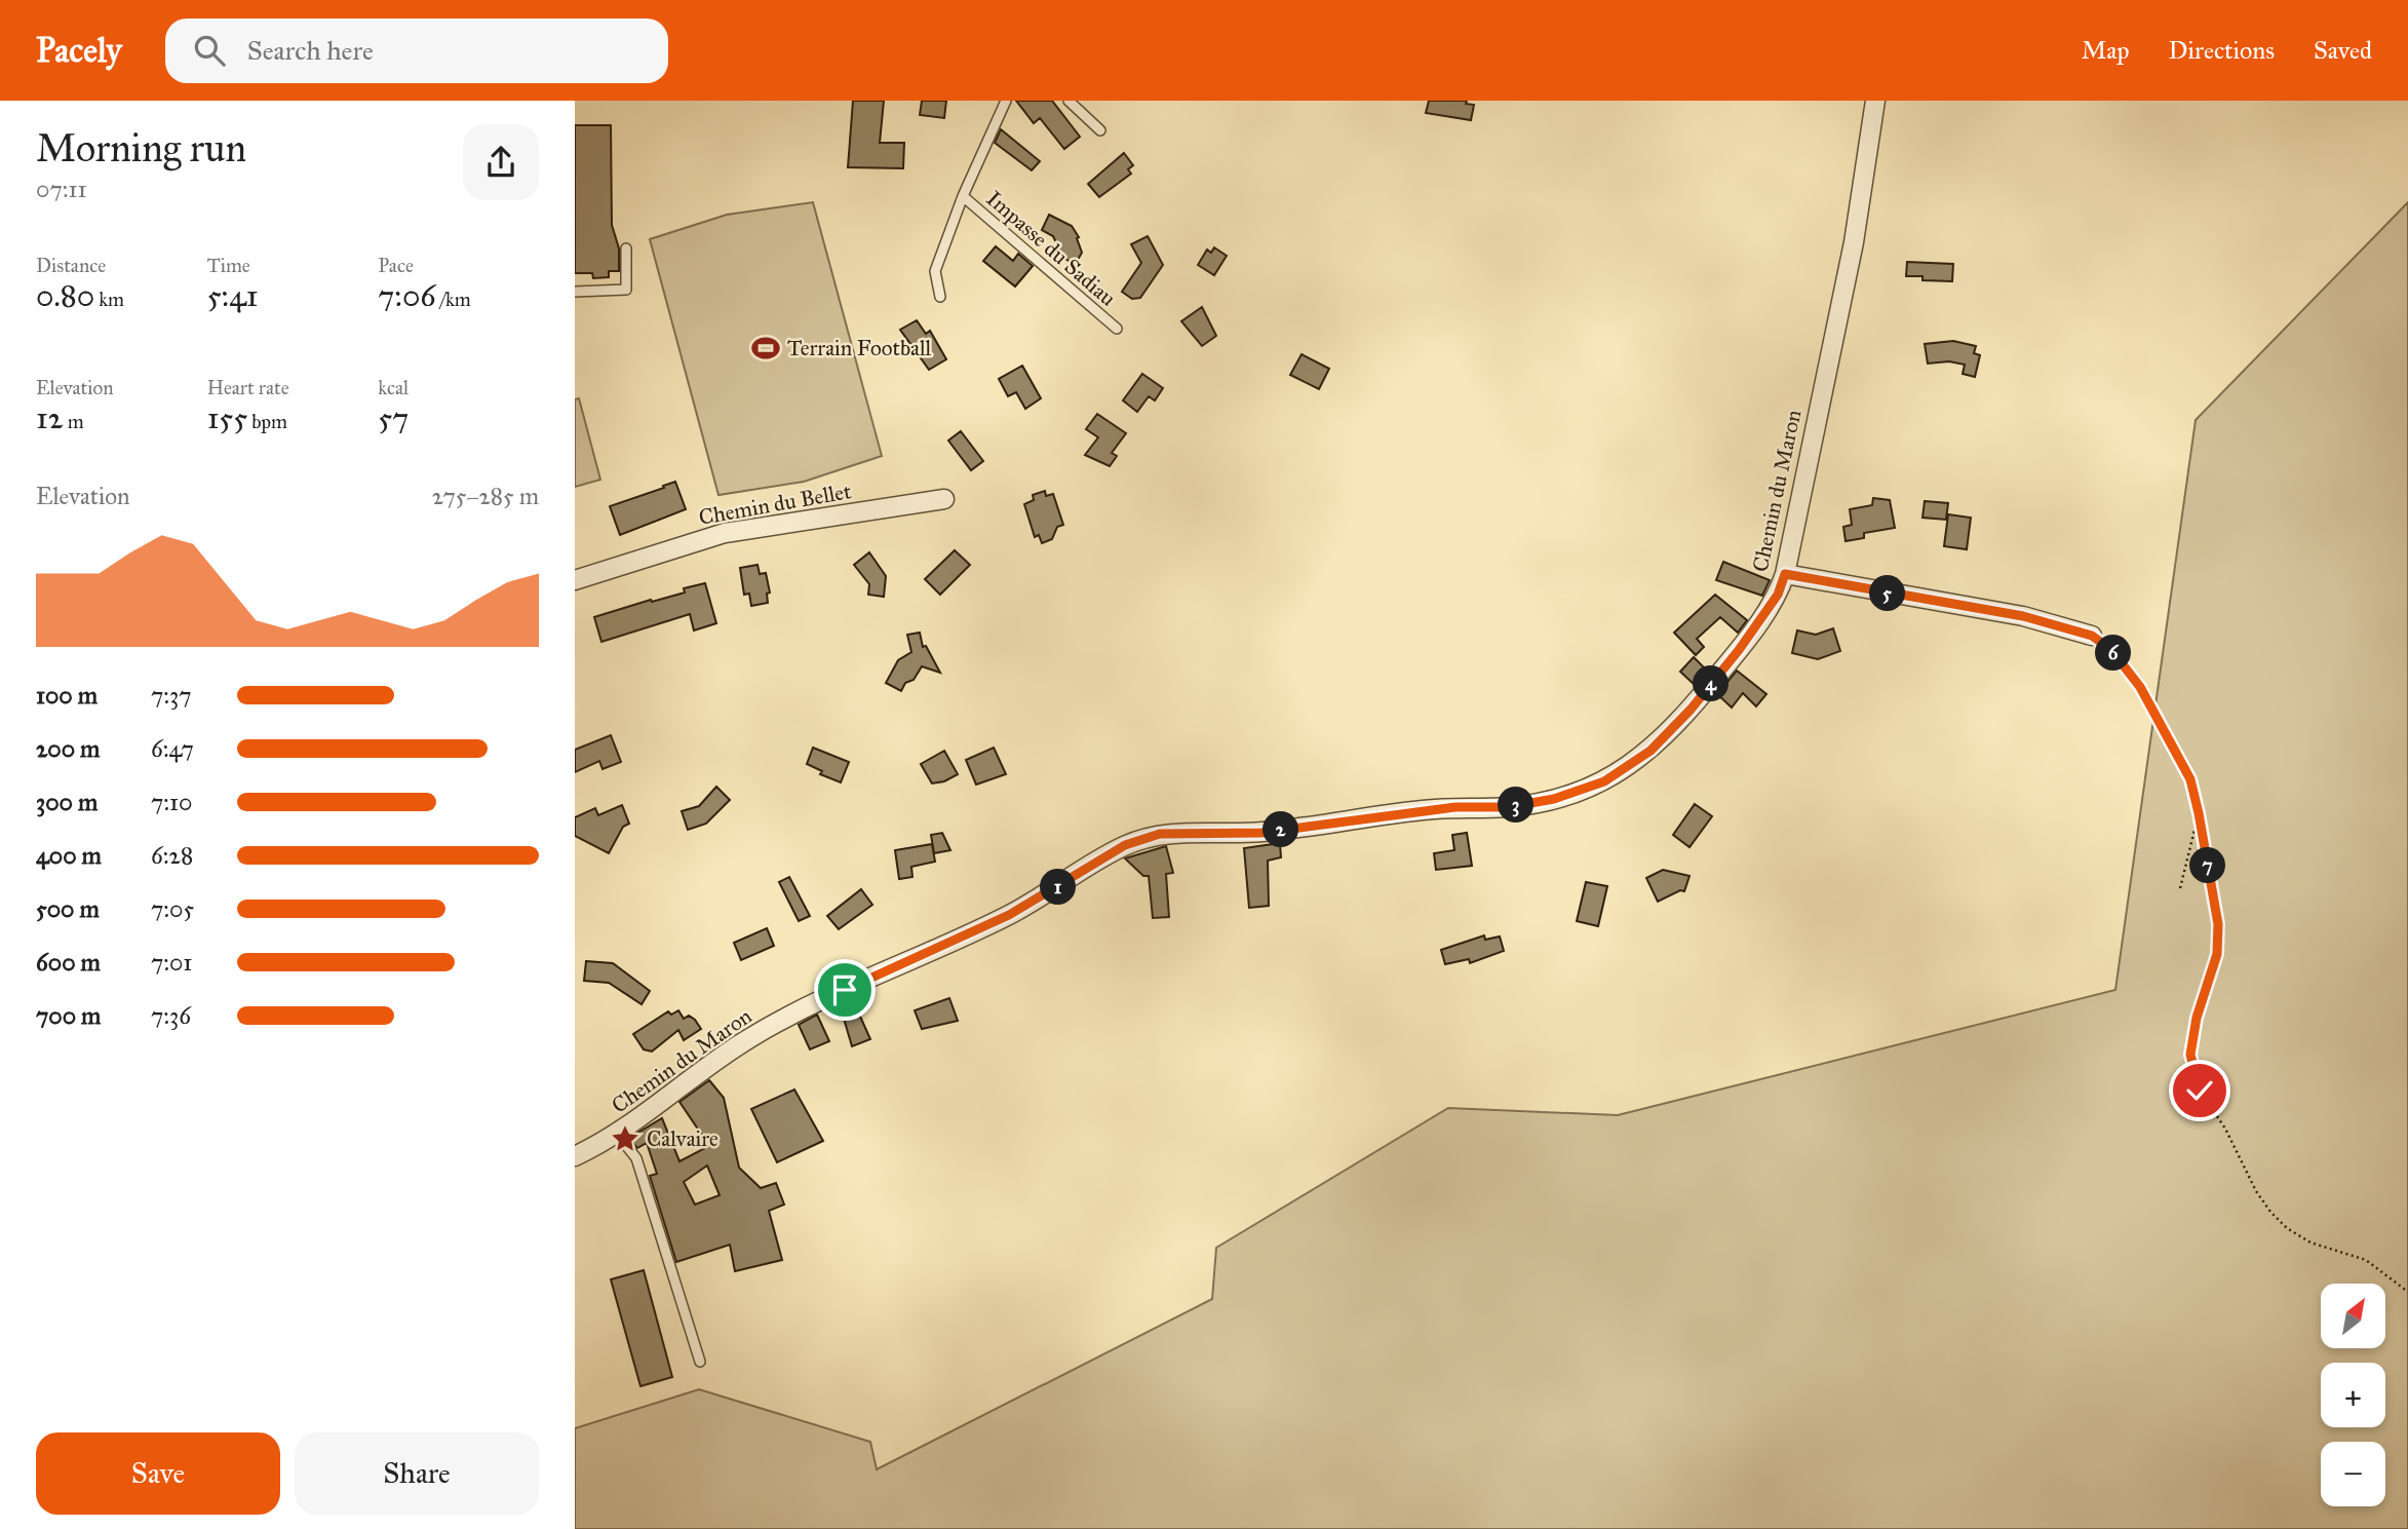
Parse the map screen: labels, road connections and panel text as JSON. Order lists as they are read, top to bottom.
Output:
{
  "streets": {
    "street": ["Chemin du Maron", "Chemin du Bellet"],
    "lane": ["Impasse du Sadiau"]
  },
  "places": {
    "sports": ["Terrain Football"],
    "place": ["Calvaire"]
  },
  "north": "top right",
  "page": {
    "header": "Pacely",
    "search": "Search here",
    "nav": ["Map", "Directions", "Saved"],
    "heading": ["Morning run", "07:11"],
    "stats": [
      ["Distance", "0.80 km"],
      ["Time", "5:41"],
      ["Pace", "7:06 /km"],
      ["Elevation", "12 m"],
      ["Heart rate", "155 bpm"],
      ["kcal", "57"]
    ],
    "chart": ["Elevation", "275–285 m"],
    "pins": [
      "5",
      "6",
      "4",
      "3",
      "2",
      "7",
      "1"
    ],
    "list": [
      {
        "name": "100 m",
        "note": "7:37"
      },
      {
        "name": "200 m",
        "note": "6:47"
      },
      {
        "name": "300 m",
        "note": "7:10"
      },
      {
        "name": "400 m",
        "note": "6:28"
      },
      {
        "name": "500 m",
        "note": "7:05"
      },
      {
        "name": "600 m",
        "note": "7:01"
      },
      {
        "name": "700 m",
        "note": "7:36"
      }
    ],
    "map_buttons": ["+", "−"],
    "buttons": ["Save", "Share"]
  }
}
